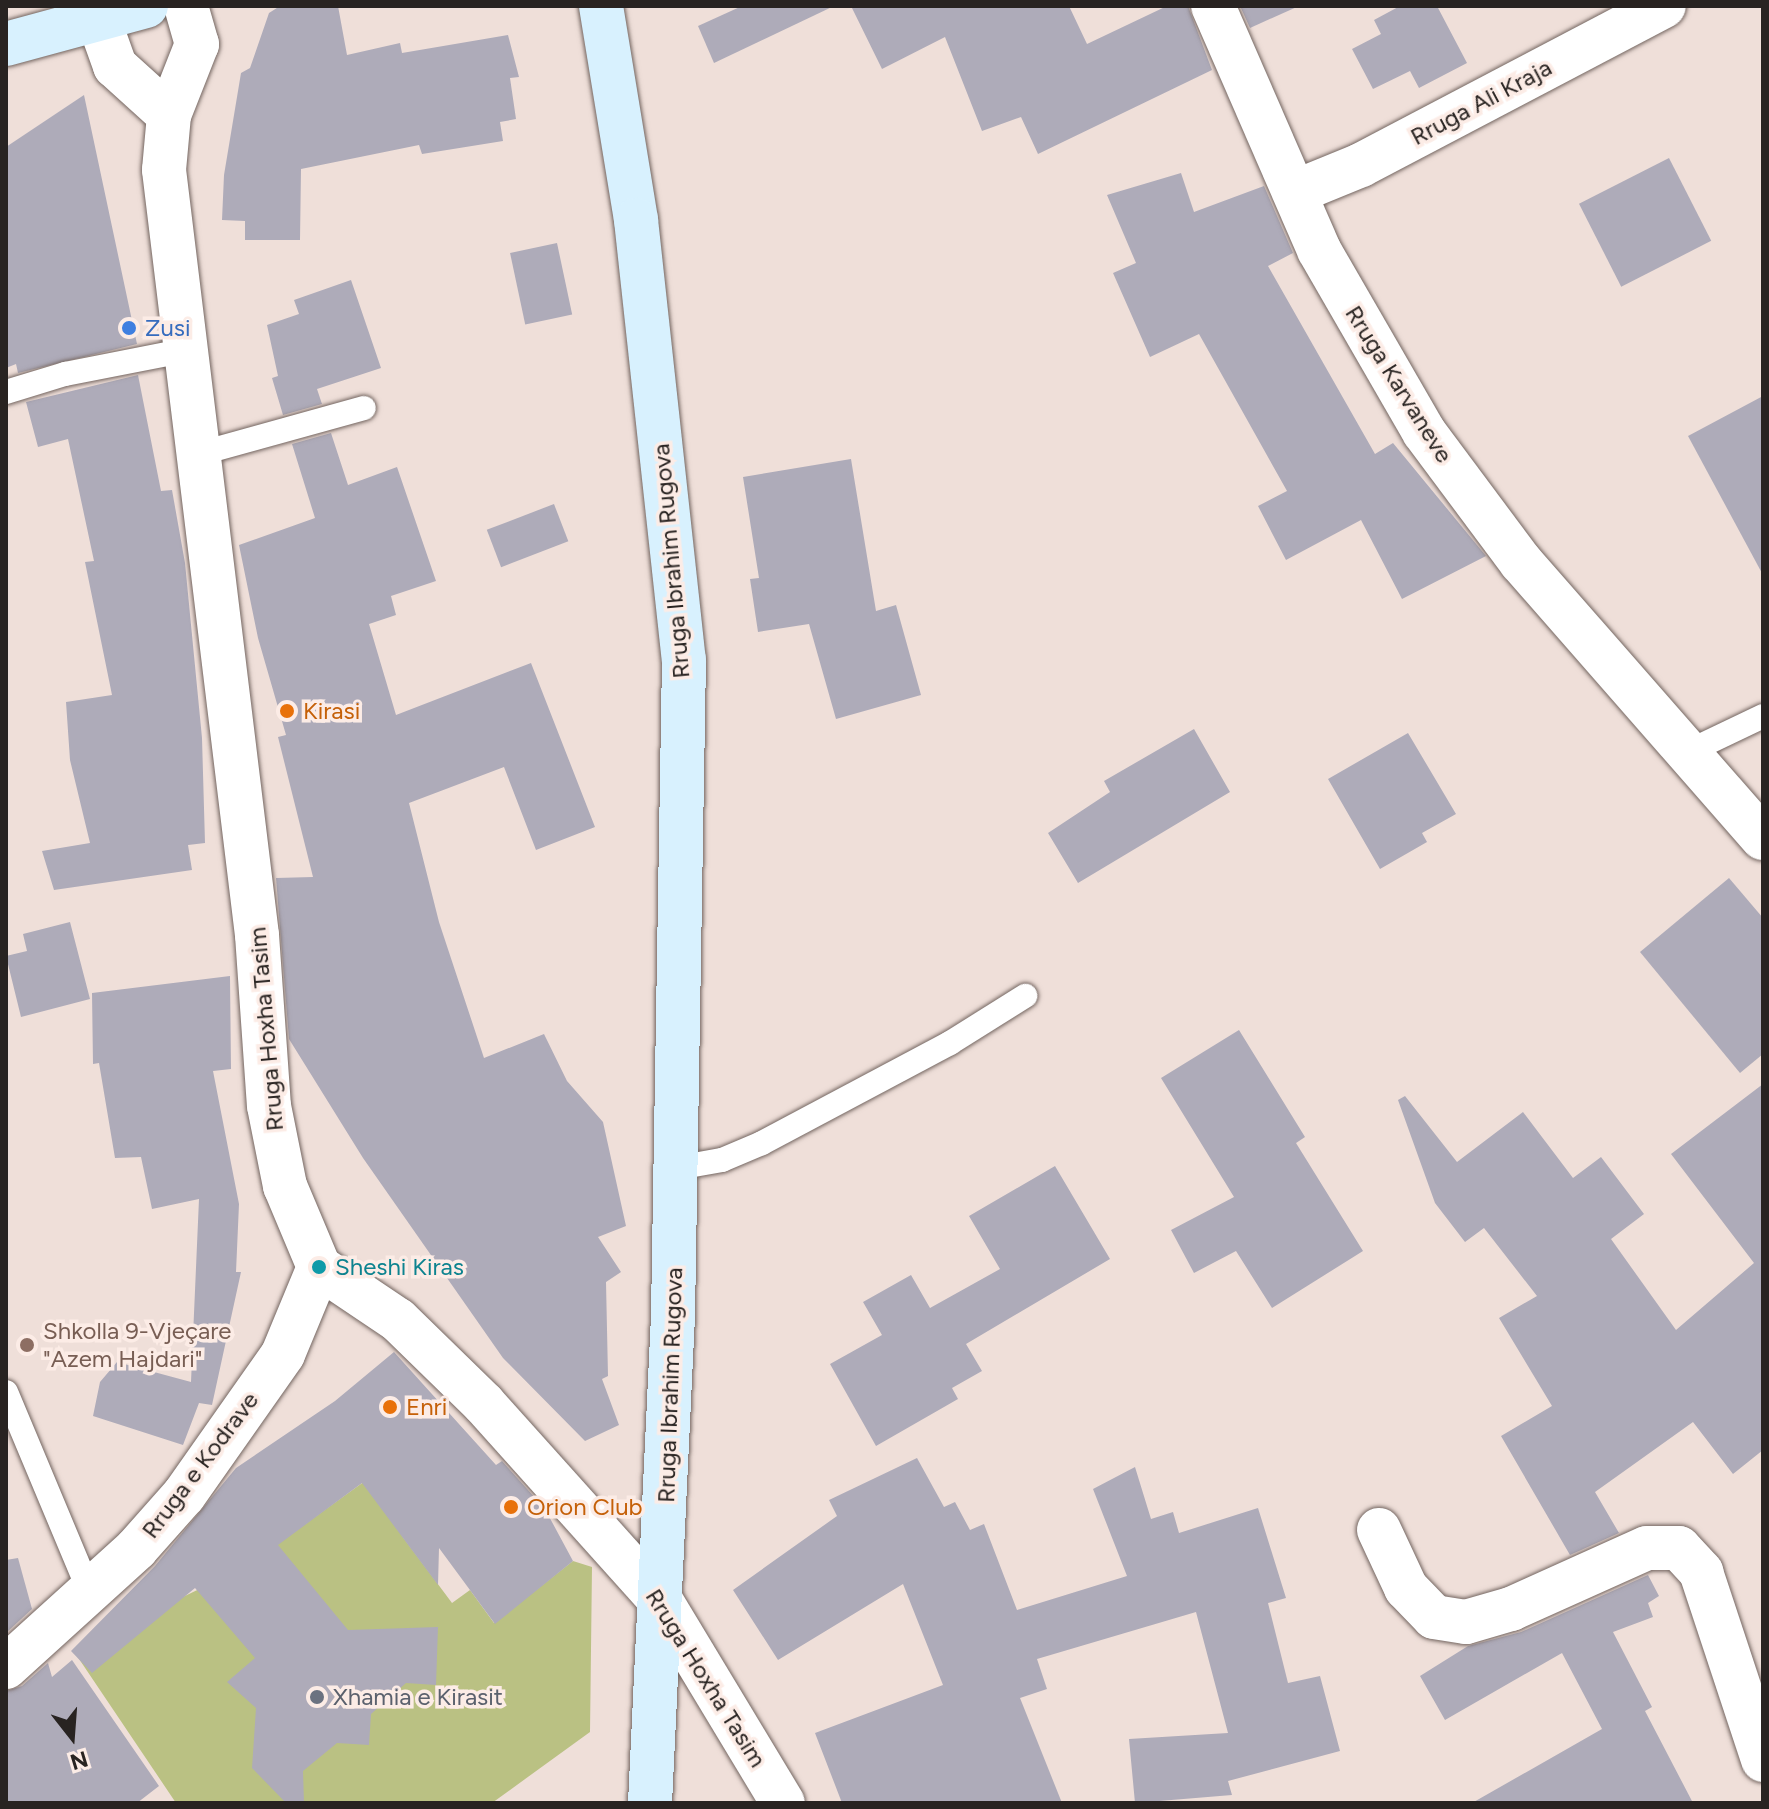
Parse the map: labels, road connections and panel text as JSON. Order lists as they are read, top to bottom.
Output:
{
  "streets": {
    "main road": ["Rruga Ibrahim Rugova"],
    "street": [
      "Rruga Ali Kraja",
      "Rruga Karvaneve",
      "Rruga Hoxha Tasim",
      "Rruga e Kodrave"
    ]
  },
  "crossings": [
    ["Rruga Ali Kraja", "Rruga Karvaneve"],
    ["Rruga Ibrahim Rugova", "Rruga Hoxha Tasim"],
    ["Rruga Hoxha Tasim", "Rruga e Kodrave"]
  ],
  "places": [
    "Zusi",
    "Kirasi",
    "Sheshi Kiras",
    "Shkolla 9-Vjeçare \"Azem Hajdari\"",
    "Enri",
    "Orion Club",
    "Xhamia e Kirasit"
  ],
  "north": "bottom"
}
